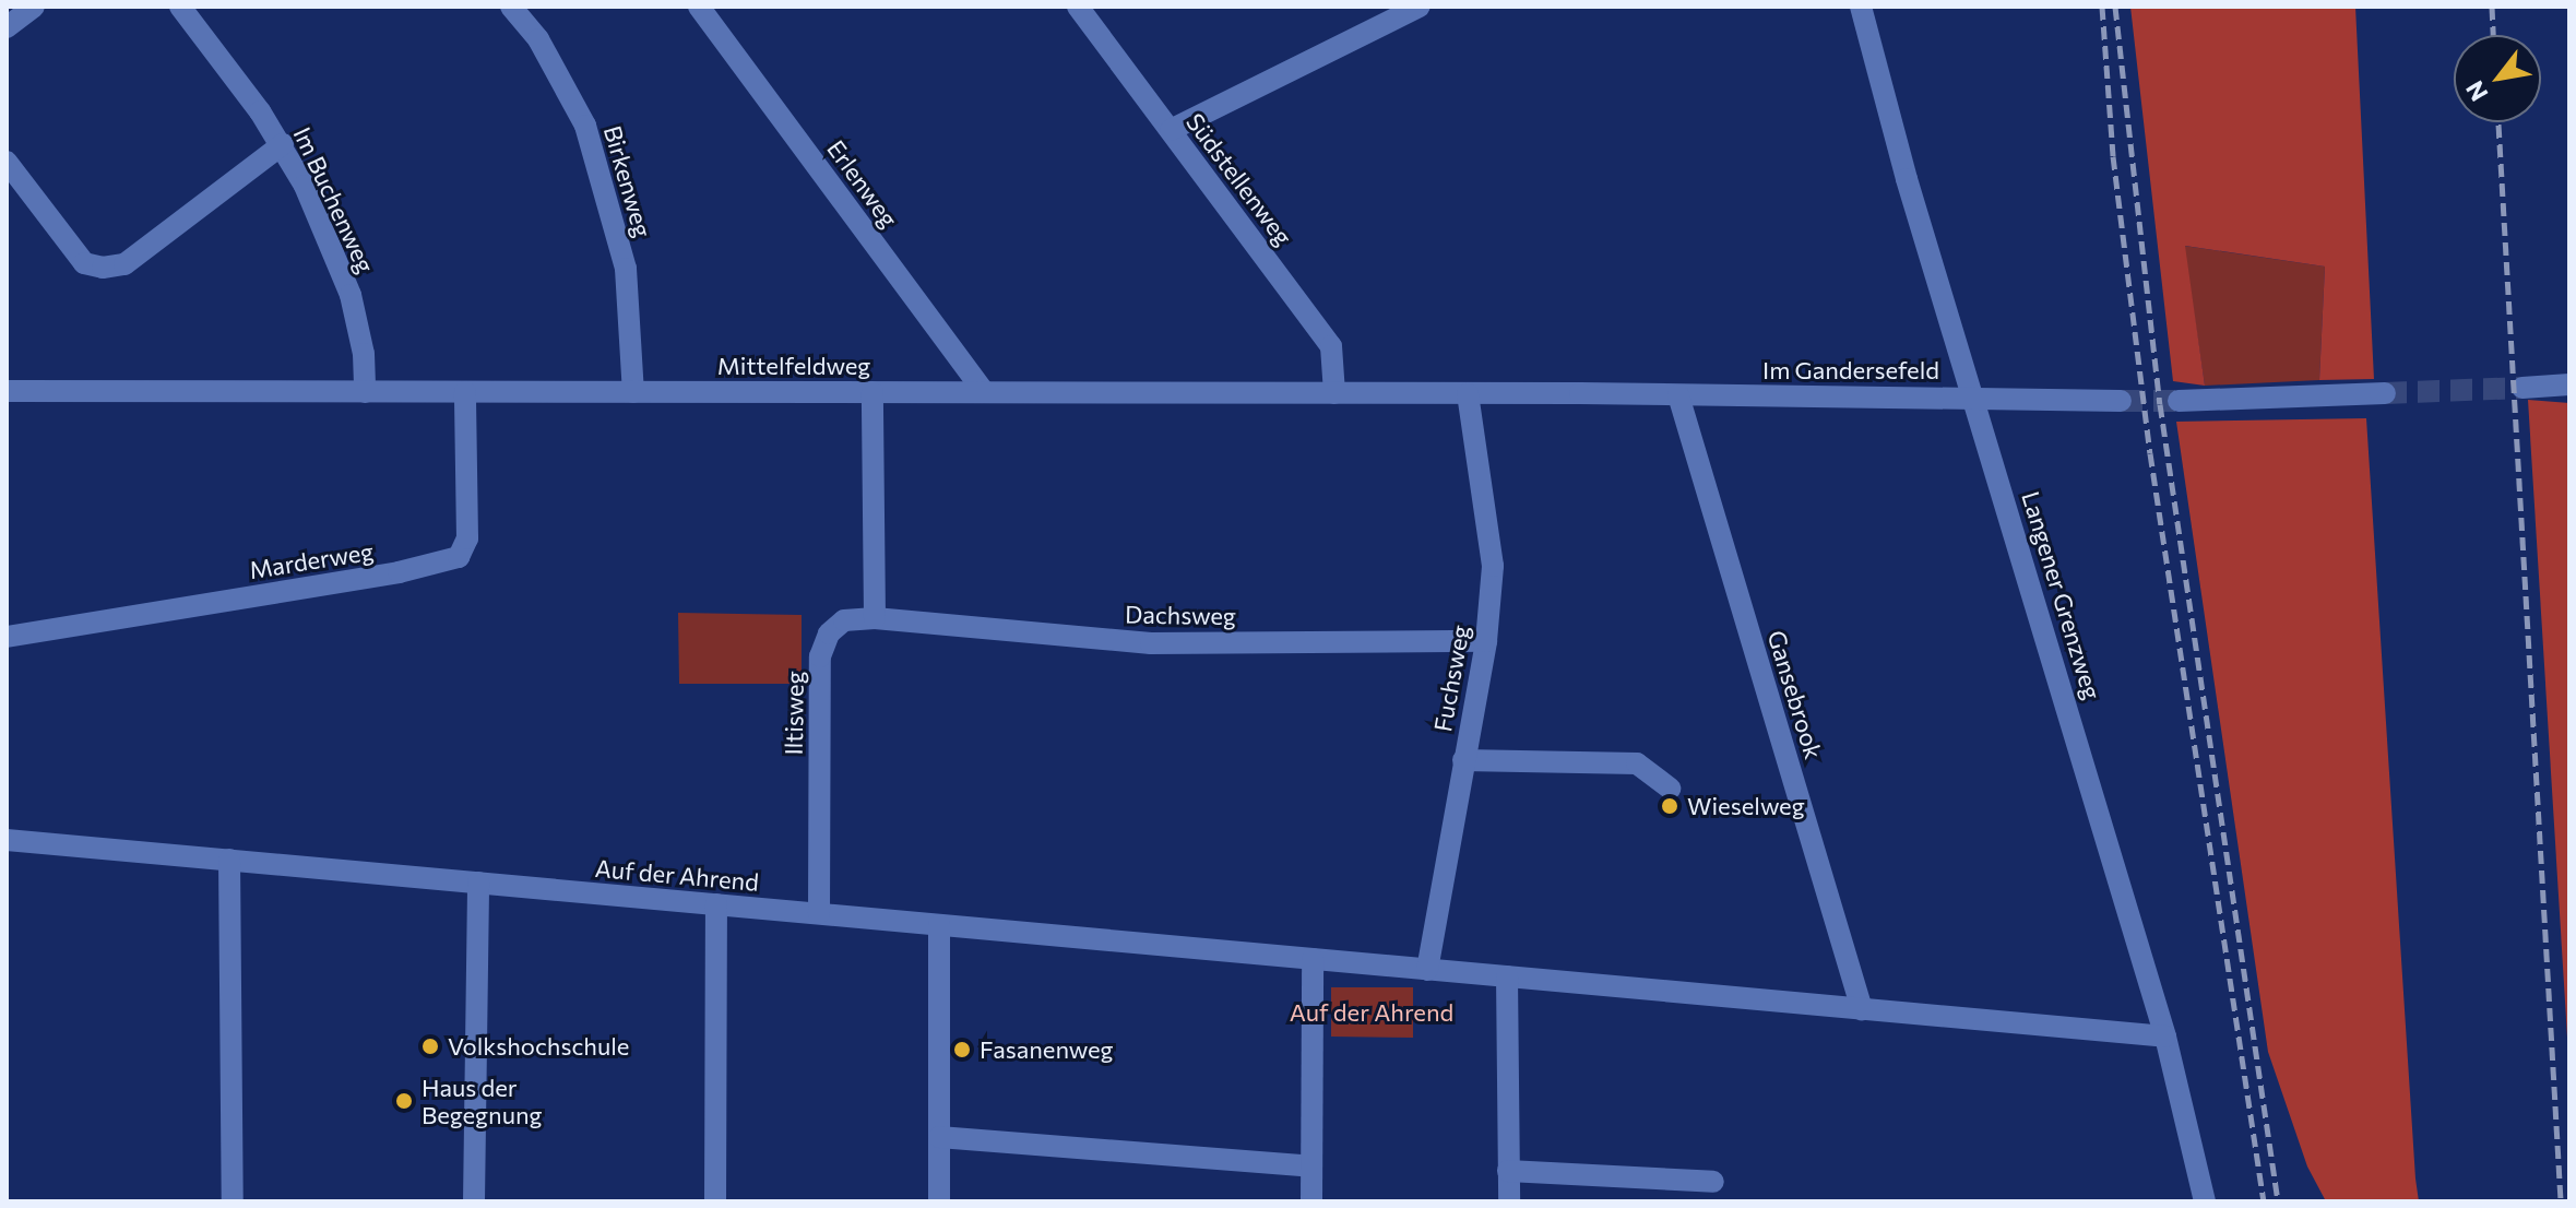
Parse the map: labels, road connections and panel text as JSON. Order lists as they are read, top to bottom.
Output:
{
  "streets": {
    "street": [
      "Südstellenweg",
      "Birkenweg",
      "Erlenweg",
      "Im Buchenweg",
      "Mittelfeldweg",
      "Im Gandersefeld",
      "Marderweg",
      "Langener Grenzweg",
      "Dachsweg",
      "Fuchsweg",
      "Gansebrook",
      "Iltisweg",
      "Auf der Ahrend"
    ]
  },
  "crossings": [
    ["Südstellenweg", "Mittelfeldweg"],
    ["Birkenweg", "Mittelfeldweg"],
    ["Erlenweg", "Mittelfeldweg"],
    ["Im Buchenweg", "Mittelfeldweg"],
    ["Mittelfeldweg", "Im Gandersefeld"],
    ["Mittelfeldweg", "Marderweg"],
    ["Mittelfeldweg", "Fuchsweg"],
    ["Im Gandersefeld", "Langener Grenzweg"],
    ["Im Gandersefeld", "Gansebrook"],
    ["Langener Grenzweg", "Auf der Ahrend"],
    ["Dachsweg", "Fuchsweg"],
    ["Dachsweg", "Iltisweg"],
    ["Fuchsweg", "Auf der Ahrend"],
    ["Gansebrook", "Auf der Ahrend"],
    ["Iltisweg", "Auf der Ahrend"]
  ],
  "parks": ["Auf der Ahrend"],
  "places": [
    "Wieselweg",
    "Volkshochschule",
    "Fasanenweg",
    "Haus der Begegnung"
  ],
  "north": "bottom left"
}
